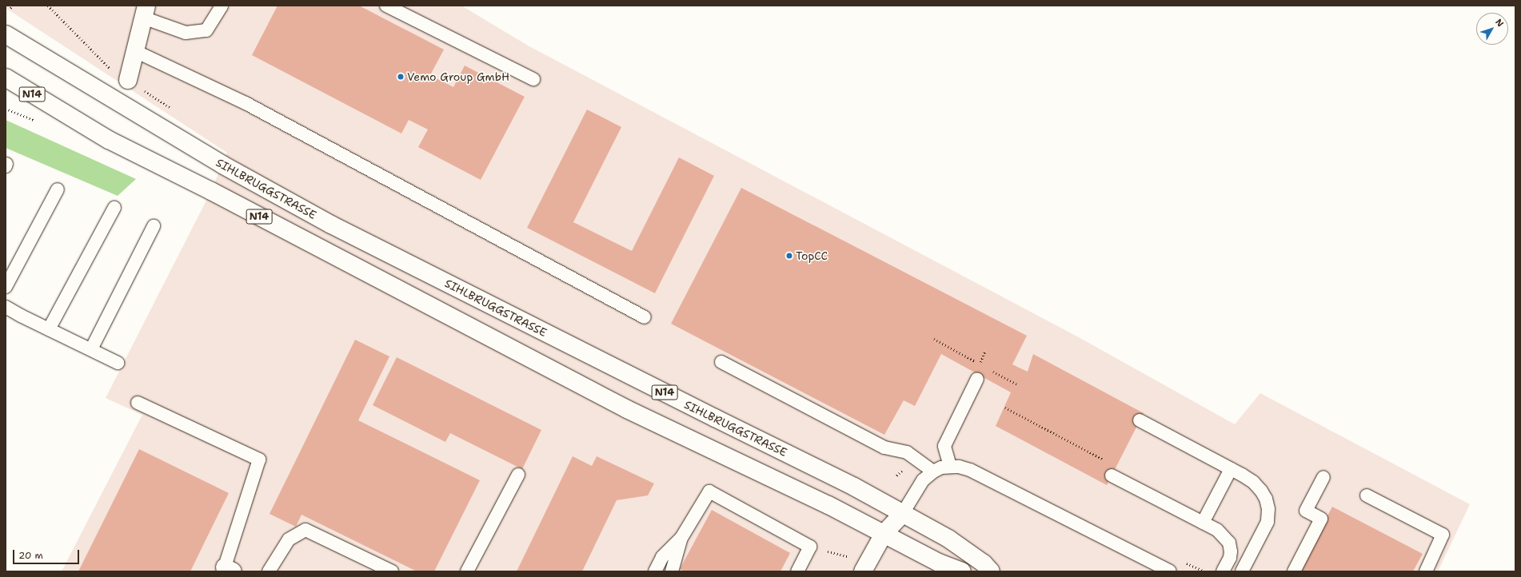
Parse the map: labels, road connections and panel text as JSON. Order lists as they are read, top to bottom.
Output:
{
  "streets": {
    "main road": ["N14", "SIHLBRUGGSTRASSE"]
  },
  "places": ["Vemo Group GmbH", "TopCC"],
  "scale_bar": "20 m",
  "north": "top right"
}
